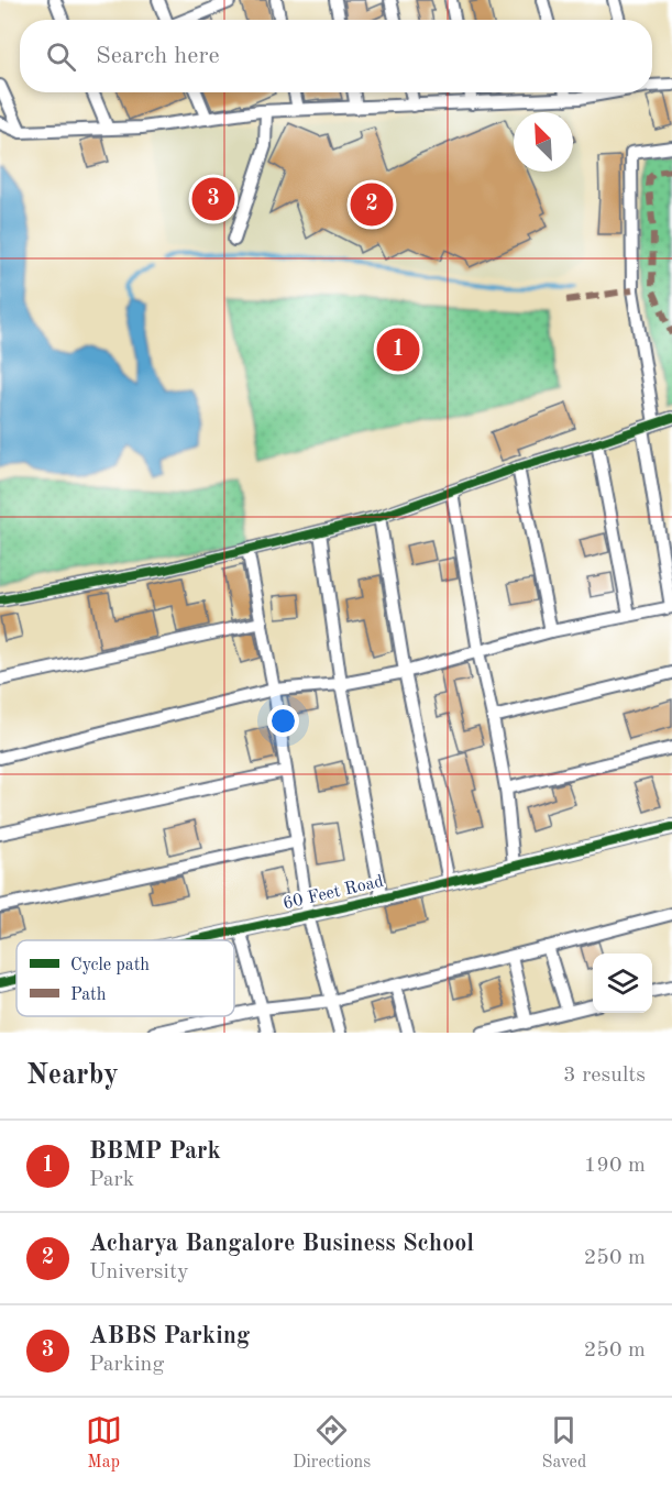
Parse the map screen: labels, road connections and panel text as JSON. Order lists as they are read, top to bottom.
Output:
{
  "streets": {
    "street": ["60 Feet Road"]
  },
  "legend": ["Cycle path", "Path"],
  "north": "top left",
  "page": {
    "search": "Search here",
    "pins": ["3", "2", "1"],
    "heading": ["Nearby", "3 results"],
    "list": [
      {
        "mark": "1",
        "name": "BBMP Park",
        "note": "Park",
        "value": "190 m"
      },
      {
        "mark": "2",
        "name": "Acharya Bangalore Business School",
        "note": "University",
        "value": "250 m"
      },
      {
        "mark": "3",
        "name": "ABBS Parking",
        "note": "Parking",
        "value": "250 m"
      }
    ],
    "nav": ["Map", "Directions", "Saved"]
  }
}
